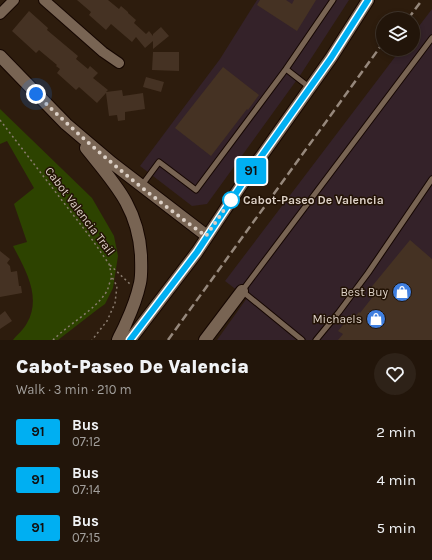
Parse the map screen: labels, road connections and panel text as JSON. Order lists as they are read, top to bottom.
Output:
{
  "streets": {
    "path": ["Cabot Valencia Trail"]
  },
  "places": {
    "other": ["Cabot-Paseo De Valencia"],
    "shop": ["Best Buy", "Michaels"]
  },
  "lines": ["bus line 91"],
  "page": {
    "on_map": "91",
    "heading": ["Cabot-Paseo De Valencia", "Walk · 3 min · 210 m"],
    "list": [
      {
        "mark": "91",
        "name": "Bus",
        "note": "07:12",
        "value": "2 min"
      },
      {
        "mark": "91",
        "name": "Bus",
        "note": "07:14",
        "value": "4 min"
      },
      {
        "mark": "91",
        "name": "Bus",
        "note": "07:15",
        "value": "5 min"
      }
    ]
  }
}
